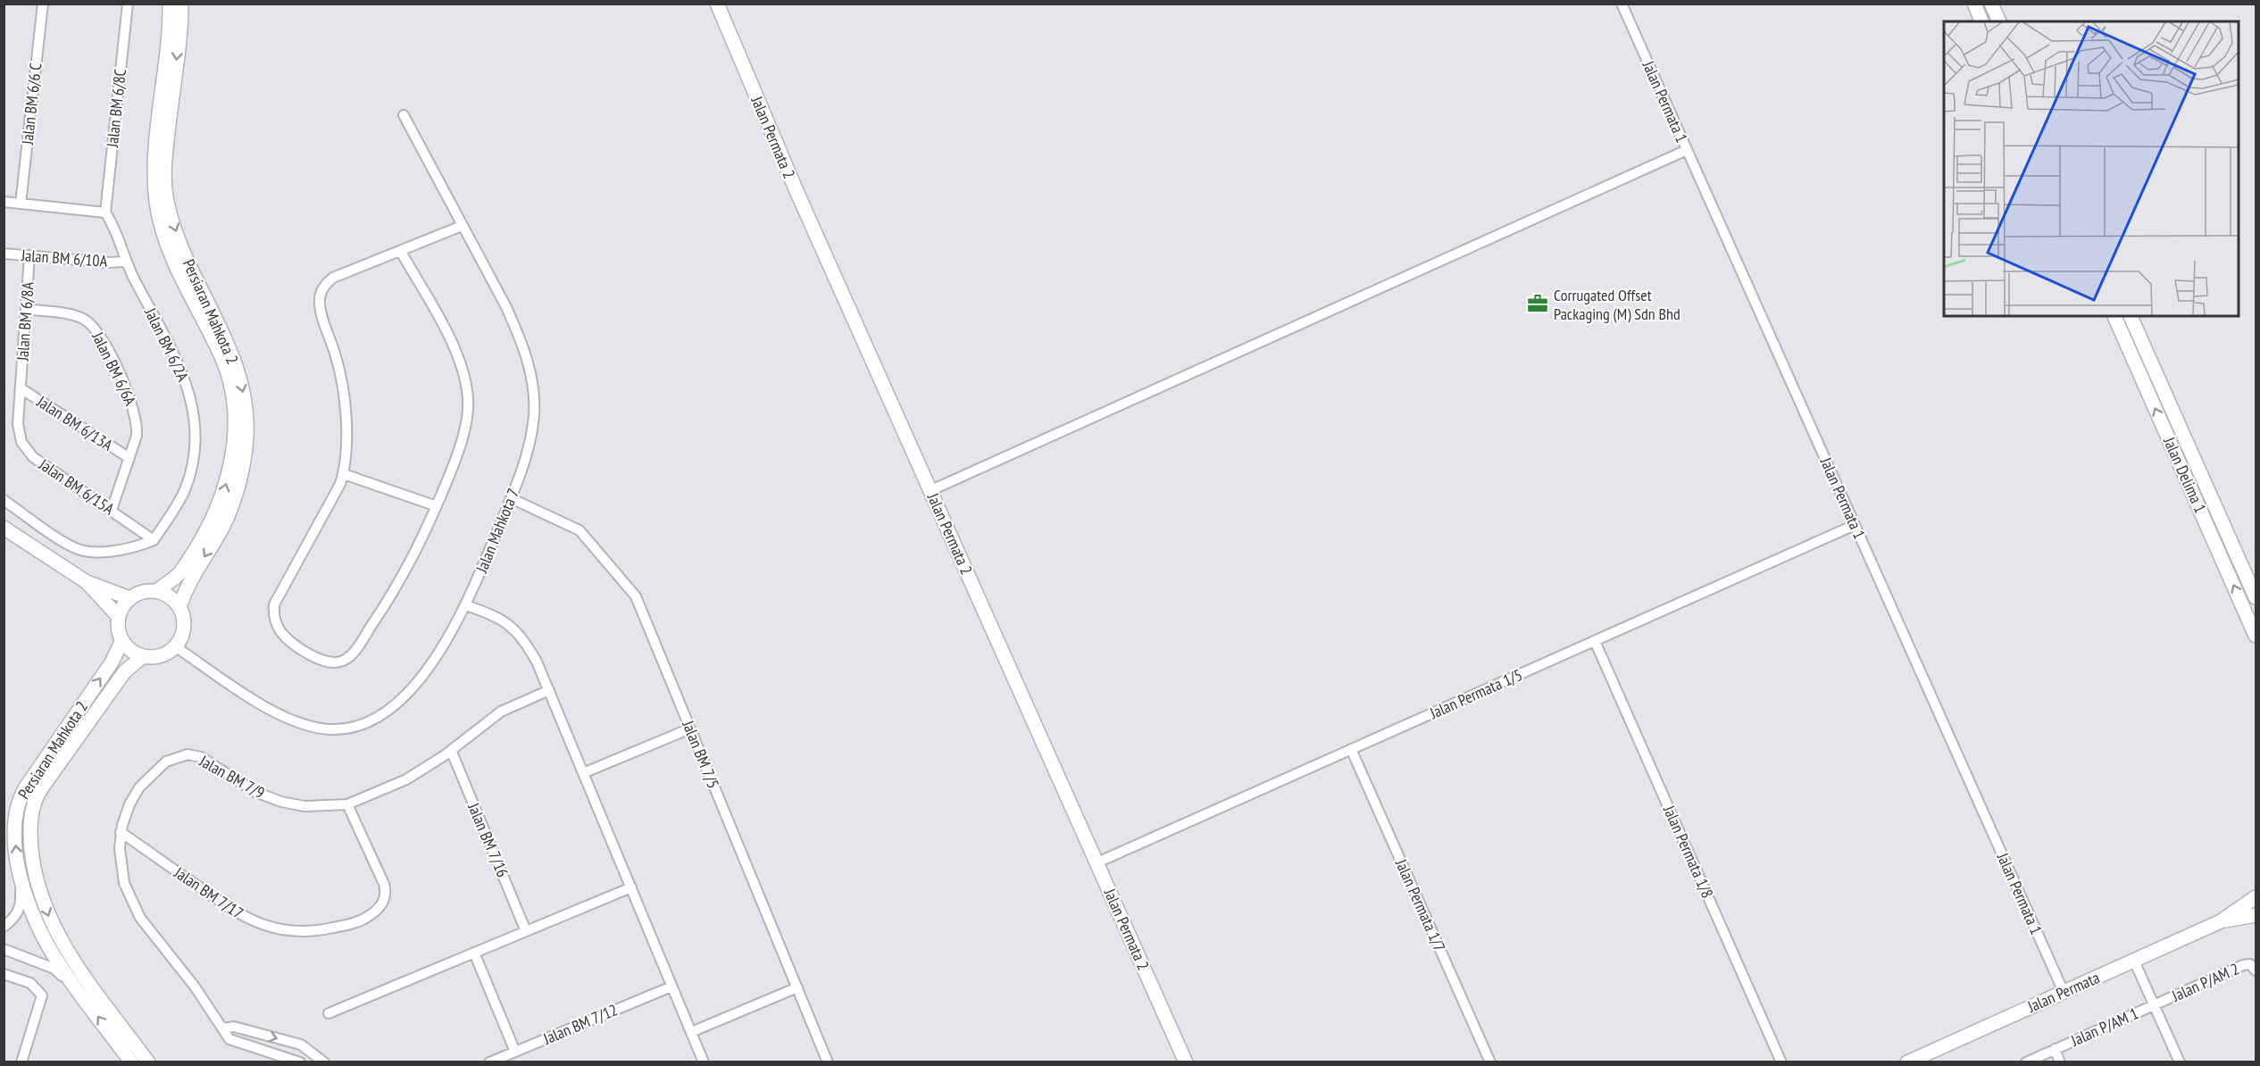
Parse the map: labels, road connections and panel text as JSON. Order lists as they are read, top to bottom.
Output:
{
  "streets": {
    "street": [
      "Jalan Permata 1",
      "Jalan BM 6/6 C",
      "Jalan BM 6/8C",
      "Jalan Permata 2",
      "Jalan BM 6/10A",
      "Persiaran Mahkota 2",
      "Jalan BM 6/8A",
      "Jalan BM 6/2A",
      "Jalan BM 6/6A",
      "Jalan BM 6/13A",
      "Jalan Delima 1",
      "Jalan BM 6/15A",
      "Jalan Mahkota 7",
      "Jalan Permata 1/5",
      "Jalan BM 7/5",
      "Jalan BM 7/9",
      "Jalan BM 7/16",
      "Jalan Permata 1/8",
      "Jalan BM 7/17",
      "Jalan Permata 1/7",
      "Jalan P/AM 2",
      "Jalan Permata",
      "Jalan BM 7/12",
      "Jalan P/AM 1"
    ]
  },
  "crossings": [
    ["Jalan Permata 1", "Jalan Permata 1/5"],
    ["Jalan Permata 1", "Jalan Permata"],
    ["Jalan BM 6/8C", "Jalan BM 6/2A"],
    ["Jalan Permata 2", "Jalan Permata 1/5"],
    ["Jalan BM 6/10A", "Jalan BM 6/8A"],
    ["Jalan BM 6/10A", "Jalan BM 6/2A"],
    ["Persiaran Mahkota 2", "Jalan Mahkota 7"],
    ["Jalan BM 6/8A", "Jalan BM 6/6A"],
    ["Jalan BM 6/8A", "Jalan BM 6/13A"],
    ["Jalan BM 6/8A", "Jalan BM 6/15A"],
    ["Jalan BM 6/2A", "Jalan BM 6/15A"],
    ["Jalan BM 6/6A", "Jalan BM 6/13A"],
    ["Jalan BM 6/6A", "Jalan BM 6/15A"],
    ["Jalan BM 6/13A", "Jalan BM 6/15A"],
    ["Jalan Mahkota 7", "Jalan BM 7/5"],
    ["Jalan Permata 1/5", "Jalan Permata 1/8"],
    ["Jalan Permata 1/5", "Jalan Permata 1/7"],
    ["Jalan BM 7/9", "Jalan BM 7/16"],
    ["Jalan BM 7/9", "Jalan BM 7/17"],
    ["Jalan P/AM 2", "Jalan P/AM 1"]
  ],
  "places": {
    "office": ["Corrugated Offset Packaging (M) Sdn Bhd"]
  }
}
